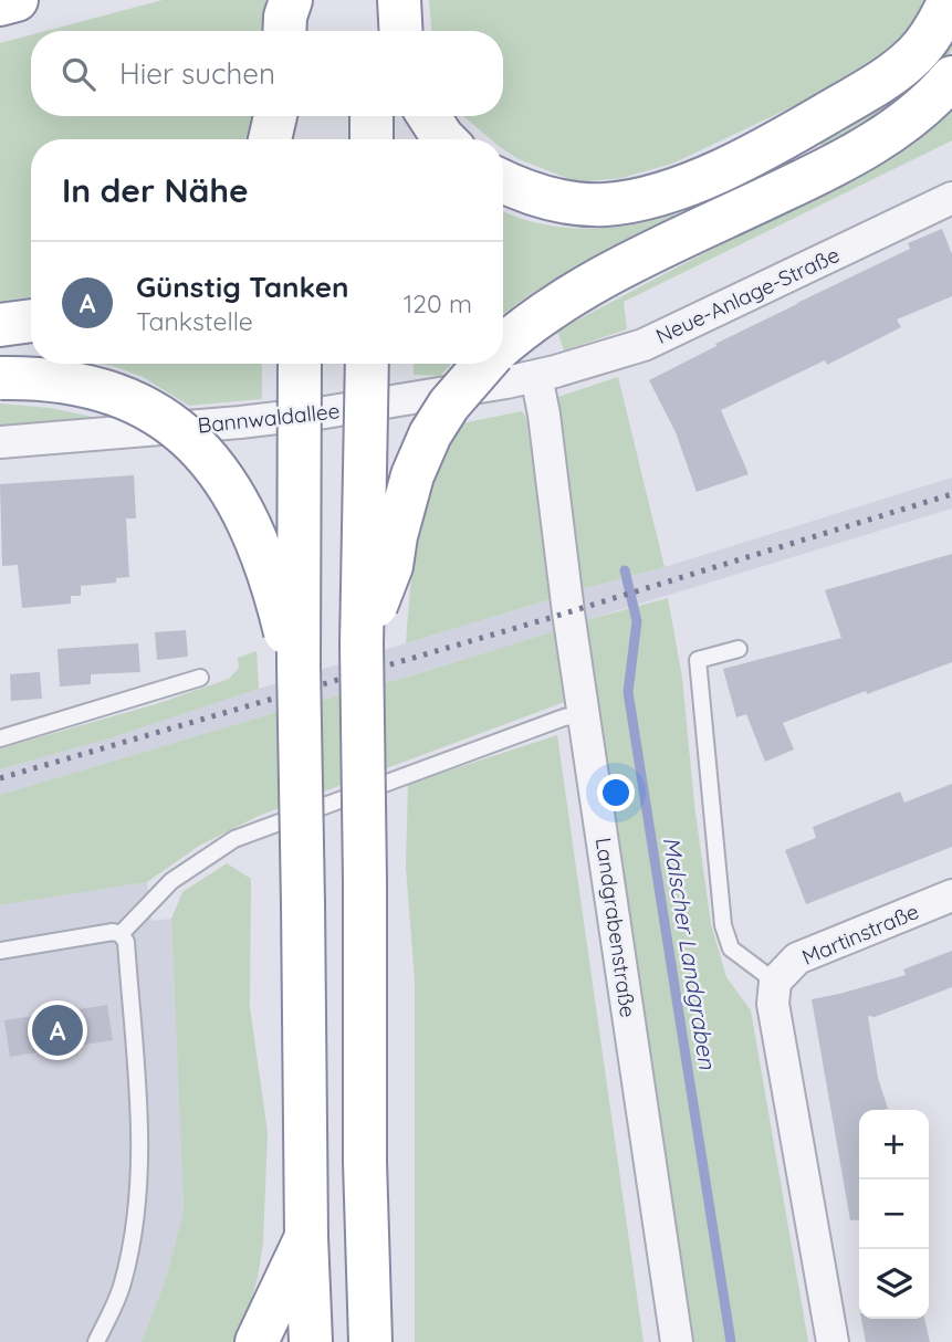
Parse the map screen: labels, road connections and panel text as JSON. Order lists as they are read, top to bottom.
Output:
{
  "streets": {
    "street": [
      "Neue-Anlage-Straße",
      "Bannwaldallee",
      "Landgrabenstraße",
      "Martinstraße"
    ]
  },
  "crossings": [
    ["Neue-Anlage-Straße", "Bannwaldallee"],
    ["Neue-Anlage-Straße", "Landgrabenstraße"],
    ["Bannwaldallee", "Landgrabenstraße"]
  ],
  "water": ["Malscher Landgraben"],
  "page": {
    "search": "Hier suchen",
    "heading": "In der Nähe",
    "list": [
      {
        "mark": "A",
        "name": "Günstig Tanken",
        "note": "Tankstelle",
        "value": "120 m"
      }
    ],
    "pins": "A",
    "map_buttons": ["+", "−"]
  }
}
